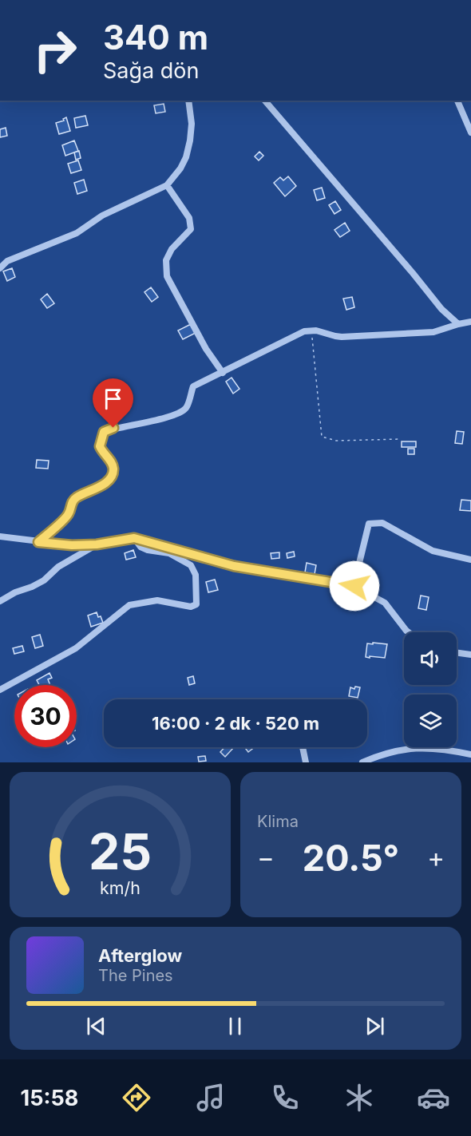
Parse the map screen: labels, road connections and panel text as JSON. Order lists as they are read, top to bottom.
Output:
{
  "page": {
    "turn": ["340 m", "Sağa dön"],
    "limit": "30",
    "trip": "16:00 · 2 dk · 520 m",
    "tile": "Klima",
    "heat": ["−", "20.5°", "+"],
    "song": ["Afterglow", "The Pines"],
    "tabs": "15:58",
    "gauge": ["25", "km/h"]
  }
}
